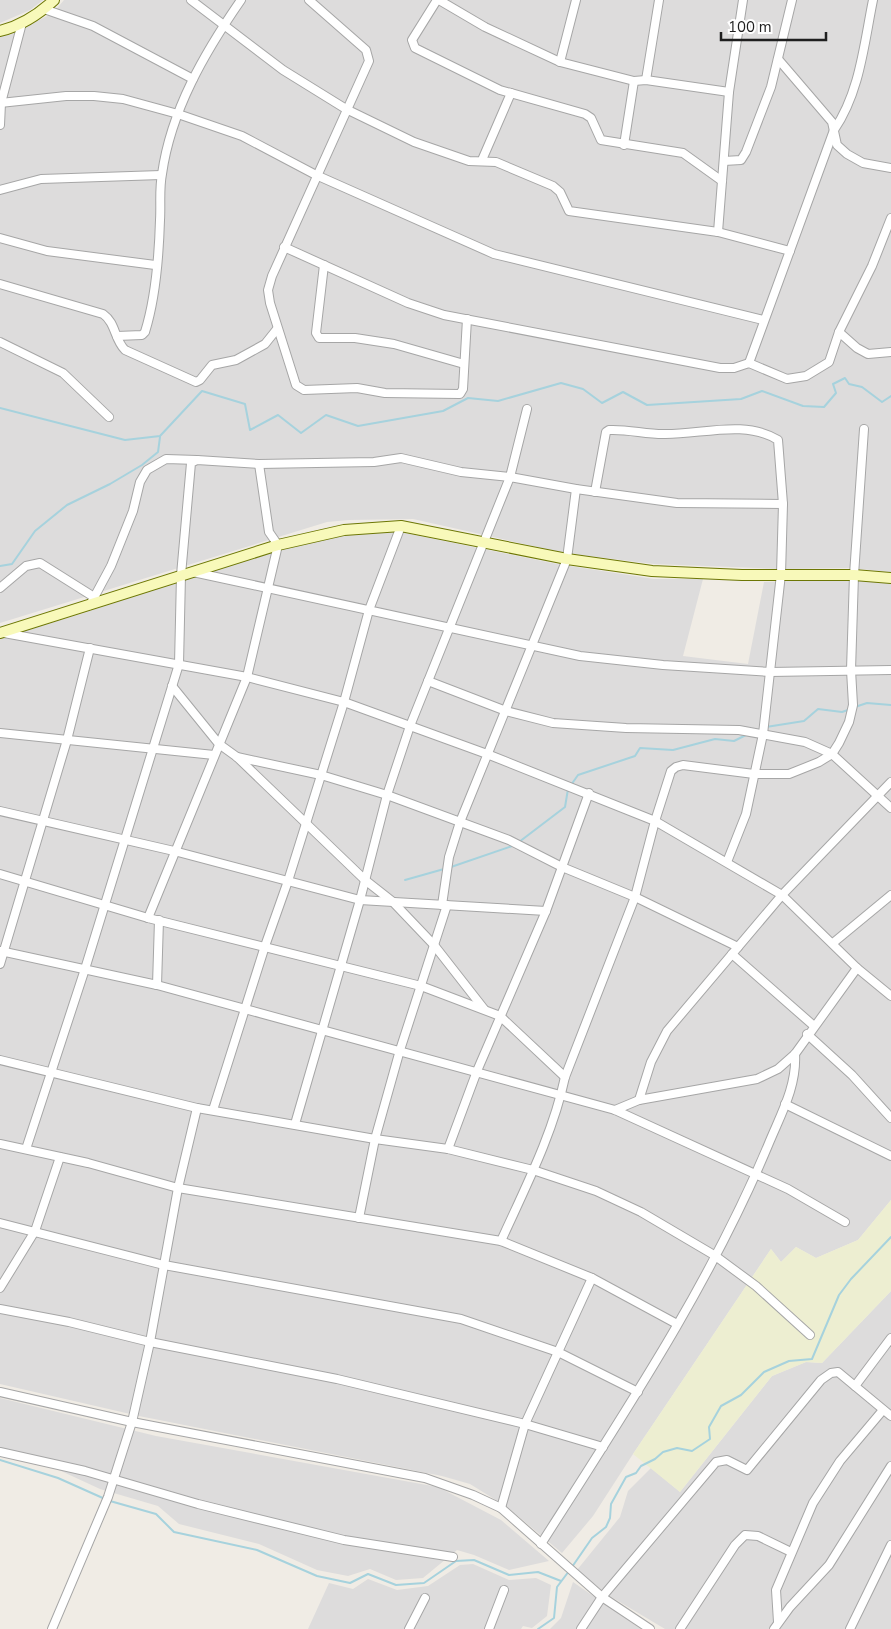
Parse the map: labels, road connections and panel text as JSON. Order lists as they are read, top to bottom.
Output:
{
  "scale_bar": "100 m"
}
